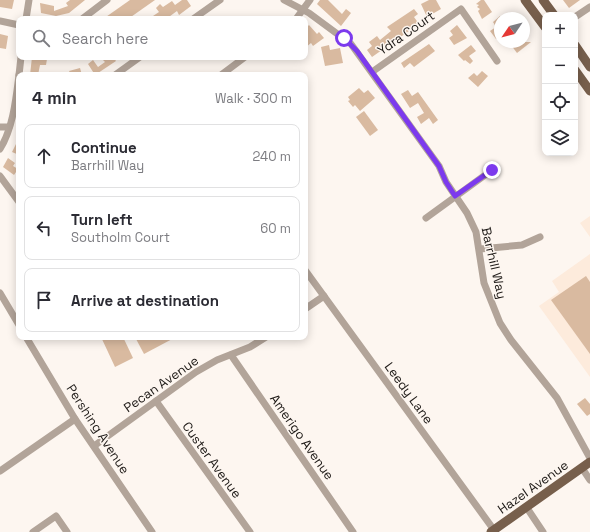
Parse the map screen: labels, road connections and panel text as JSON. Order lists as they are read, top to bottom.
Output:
{
  "streets": {
    "main road": ["Hazel Avenue"],
    "street": [
      "Ydra Court",
      "Barrhill Way",
      "Pecan Avenue",
      "Leedy Lane",
      "Pershing Avenue",
      "Amerigo Avenue",
      "Custer Avenue"
    ]
  },
  "crossings": [
    ["Ydra Court", "Barrhill Way"],
    ["Pecan Avenue", "Pershing Avenue"],
    ["Pecan Avenue", "Amerigo Avenue"],
    ["Pecan Avenue", "Custer Avenue"],
    ["Leedy Lane", "Hazel Avenue"]
  ],
  "north": "bottom left",
  "page": {
    "map_buttons": ["+", "−"],
    "search": "Search here",
    "heading": ["4 min", "Walk · 300 m"],
    "list": [
      ["Continue", "Barrhill Way", "240 m"],
      ["Turn left", "Southolm Court", "60 m"],
      "Arrive at destination"
    ]
  }
}
